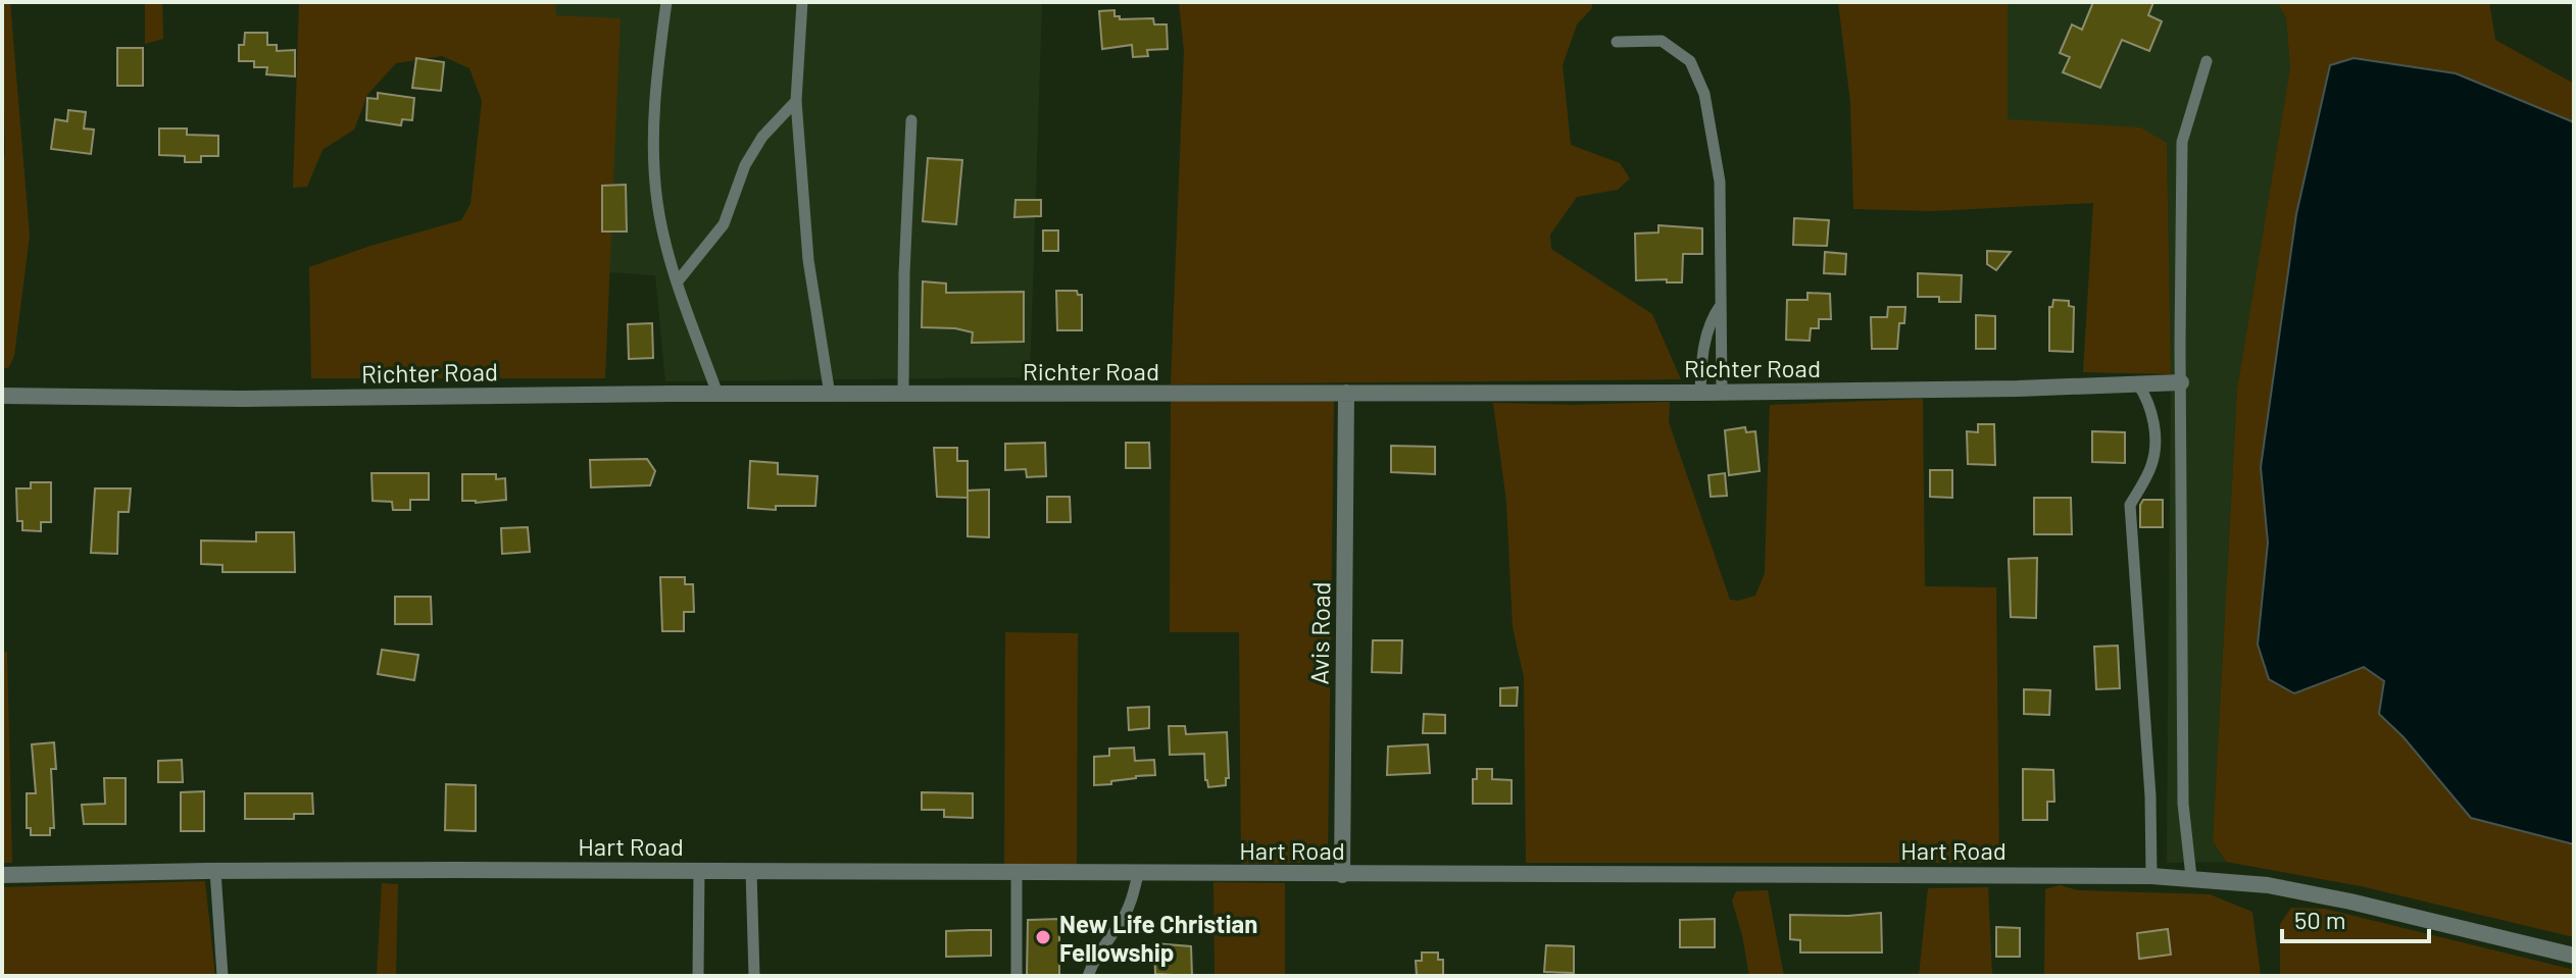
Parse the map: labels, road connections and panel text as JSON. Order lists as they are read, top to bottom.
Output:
{
  "streets": {
    "street": ["Richter Road", "Avis Road", "Hart Road"]
  },
  "crossings": [
    ["Richter Road", "Avis Road"],
    ["Avis Road", "Hart Road"]
  ],
  "places": ["New Life Christian Fellowship"],
  "scale_bar": "50 m"
}
